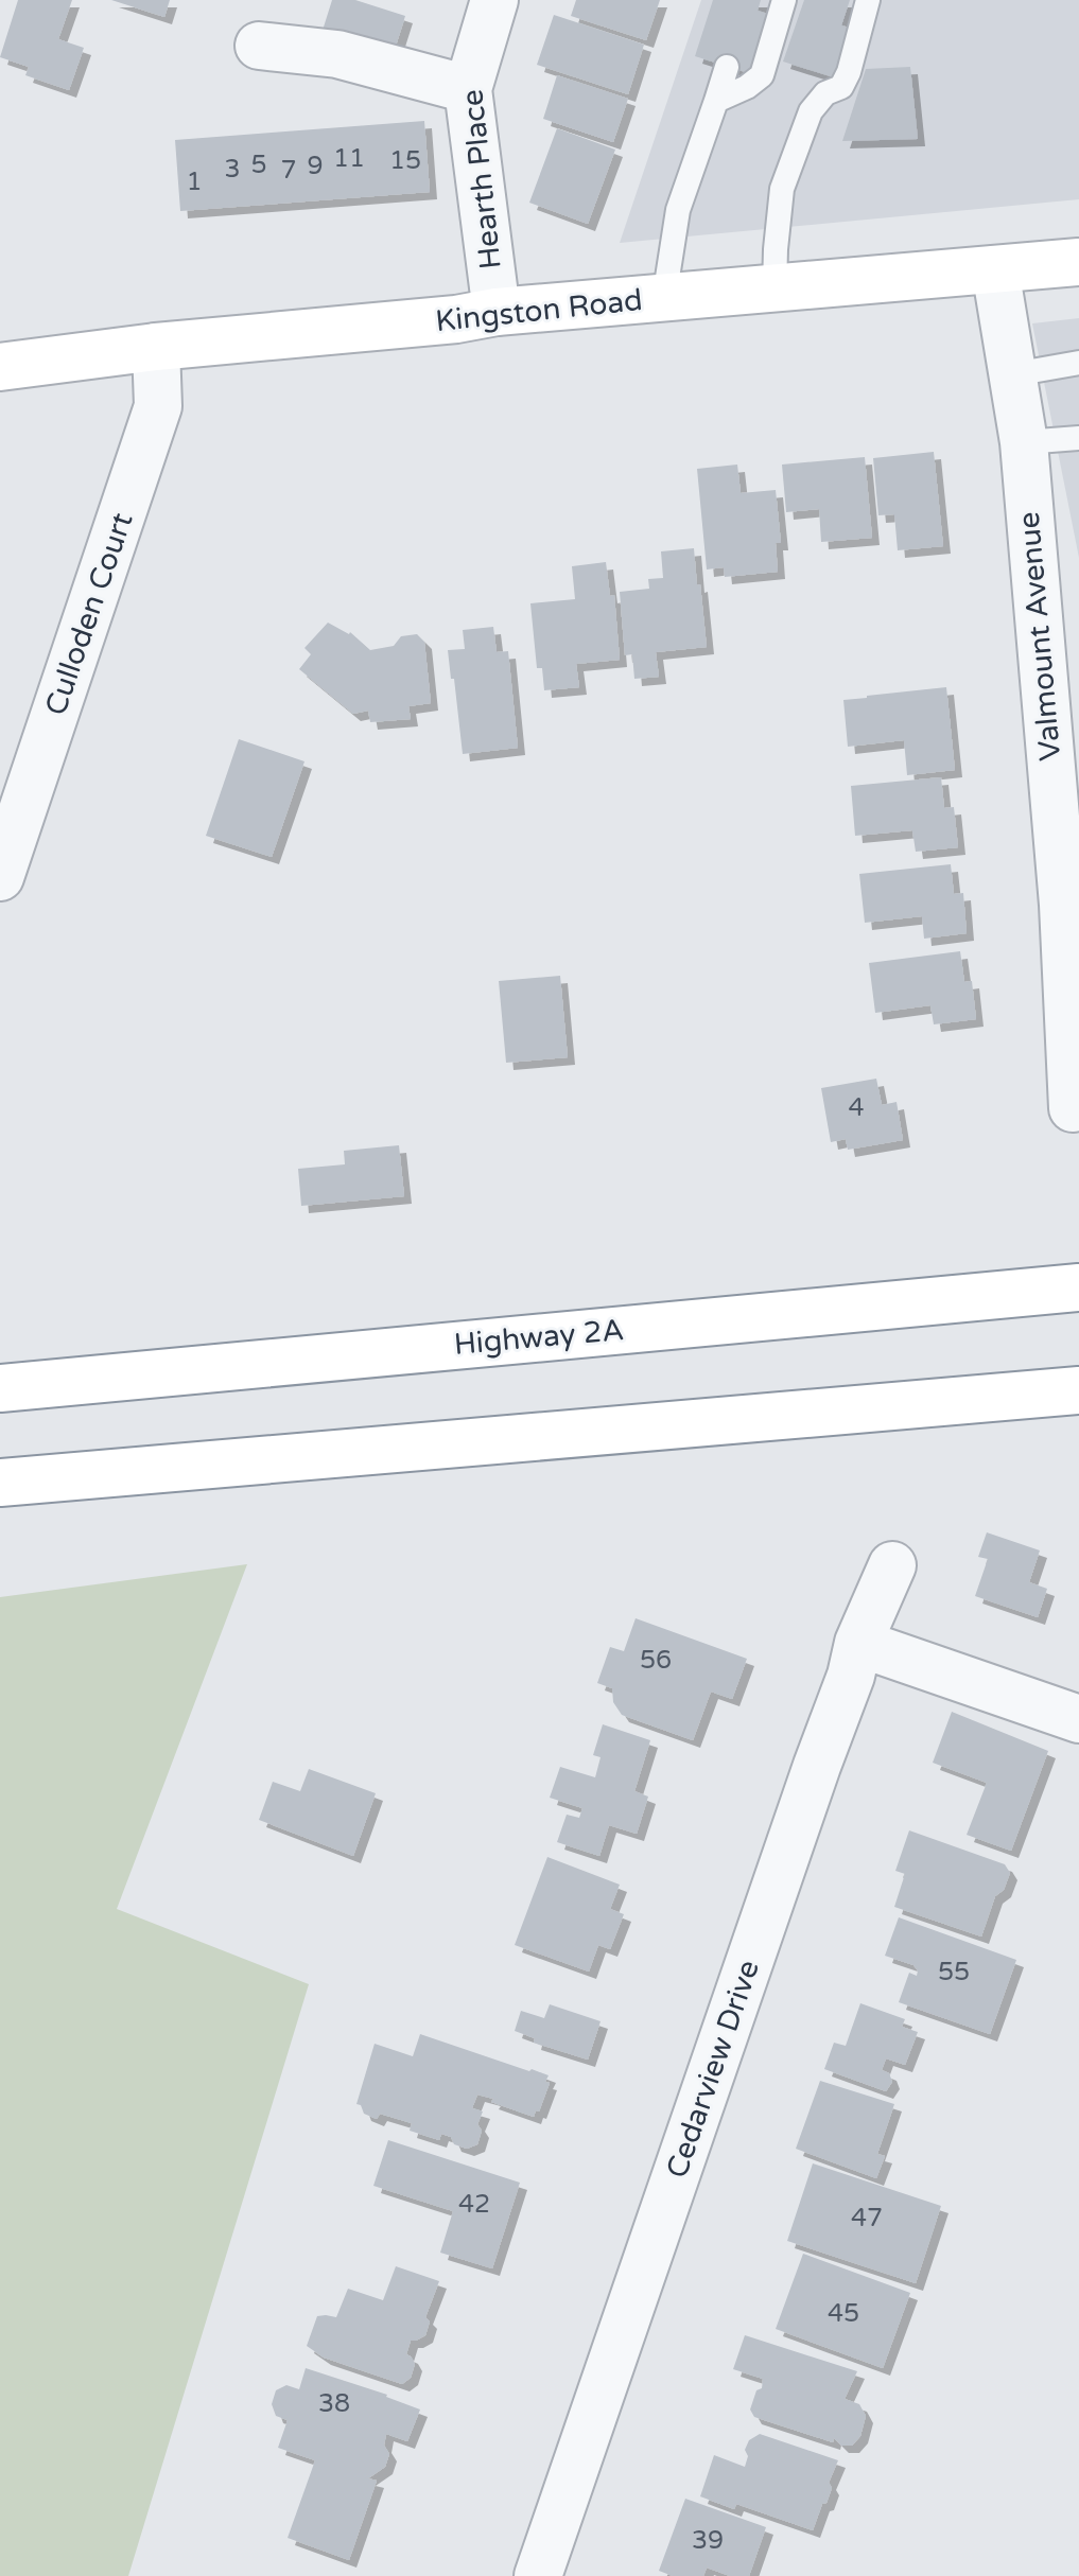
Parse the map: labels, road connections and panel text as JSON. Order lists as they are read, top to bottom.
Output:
{
  "streets": {
    "main road": ["Kingston Road", "Highway 2A"],
    "street": [
      "Hearth Place",
      "Culloden Court",
      "Valmount Avenue",
      "Cedarview Drive"
    ]
  },
  "crossings": [
    ["Hearth Place", "Kingston Road"],
    ["Kingston Road", "Culloden Court"],
    ["Kingston Road", "Valmount Avenue"]
  ],
  "house_numbers": [
    "11",
    "15",
    "5",
    "9",
    "3",
    "7",
    "1",
    "4",
    "56",
    "55",
    "42",
    "47",
    "45",
    "38",
    "39"
  ]
}
